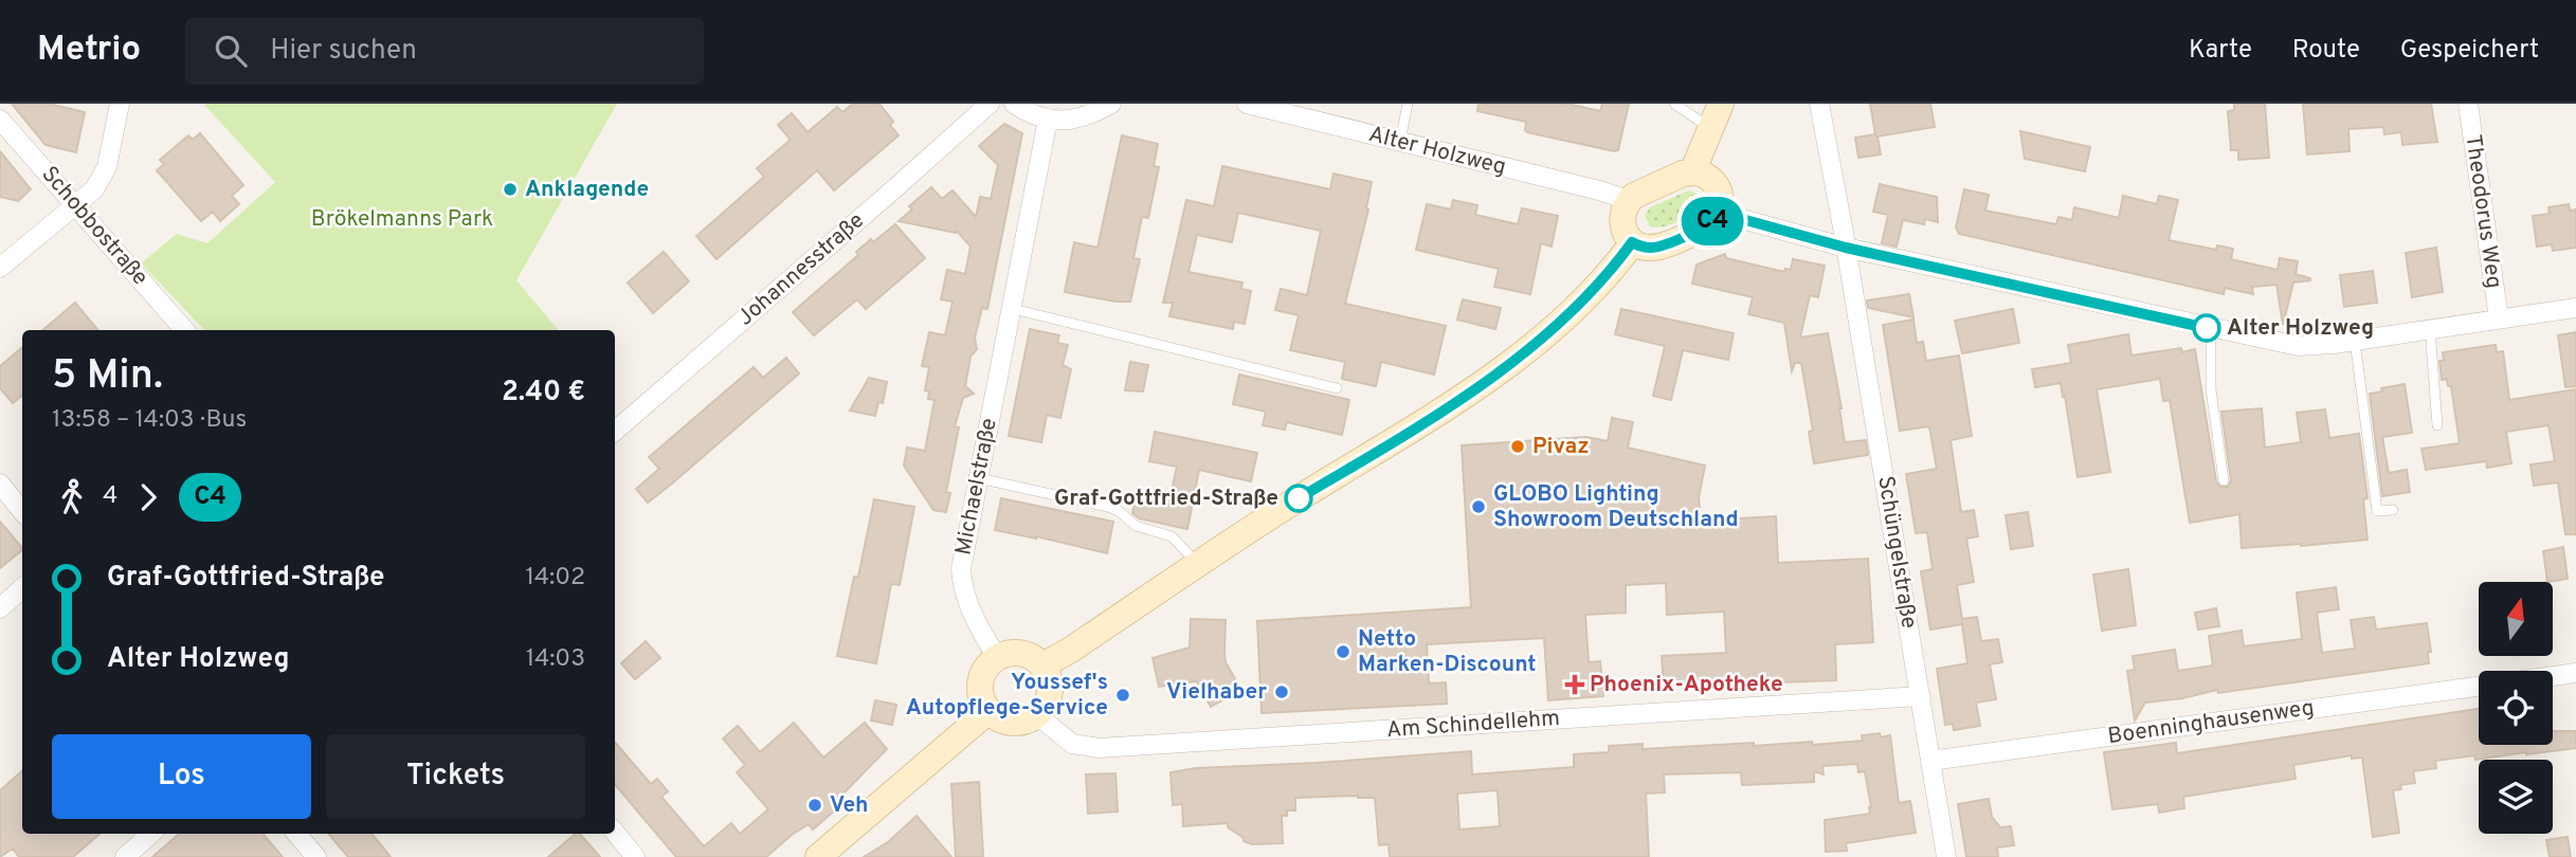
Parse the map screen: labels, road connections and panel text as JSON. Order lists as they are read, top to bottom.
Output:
{
  "streets": {
    "street": [
      "Alter Holzweg",
      "Theodorus Weg",
      "Schobbostraße",
      "Johannesstraße",
      "Michaelstraße",
      "Schüngelstraße",
      "Boenninghausenweg",
      "Am Schindellehm"
    ]
  },
  "crossings": [
    ["Michaelstraße", "Am Schindellehm"],
    ["Schüngelstraße", "Boenninghausenweg"],
    ["Schüngelstraße", "Am Schindellehm"]
  ],
  "parks": ["Brökelmanns Park"],
  "places": {
    "other": [
      "Anklagende",
      "Alter Holzweg",
      "Pivaz",
      "Graf-Gottfried-Straße",
      "GLOBO Lighting Showroom Deutschland",
      "Netto Marken-Discount",
      "Vielhaber",
      "Youssef's Autopflege-Service",
      "Veh"
    ],
    "health": ["Phoenix-Apotheke"]
  },
  "lines": ["bus line C4"],
  "north": "top",
  "page": {
    "header": "Metrio",
    "search": "Hier suchen",
    "nav": ["Karte", "Route", "Gespeichert"],
    "on_map": "C4",
    "heading": ["5 Min.", "13:58 – 14:03 · Bus", "2.40 €"],
    "legs": ["4", "C4"],
    "list": [
      {
        "name": "Graf-Gottfried-Straße",
        "value": "14:02"
      },
      {
        "name": "Alter Holzweg",
        "value": "14:03"
      }
    ],
    "buttons": ["Los", "Tickets"]
  }
}
